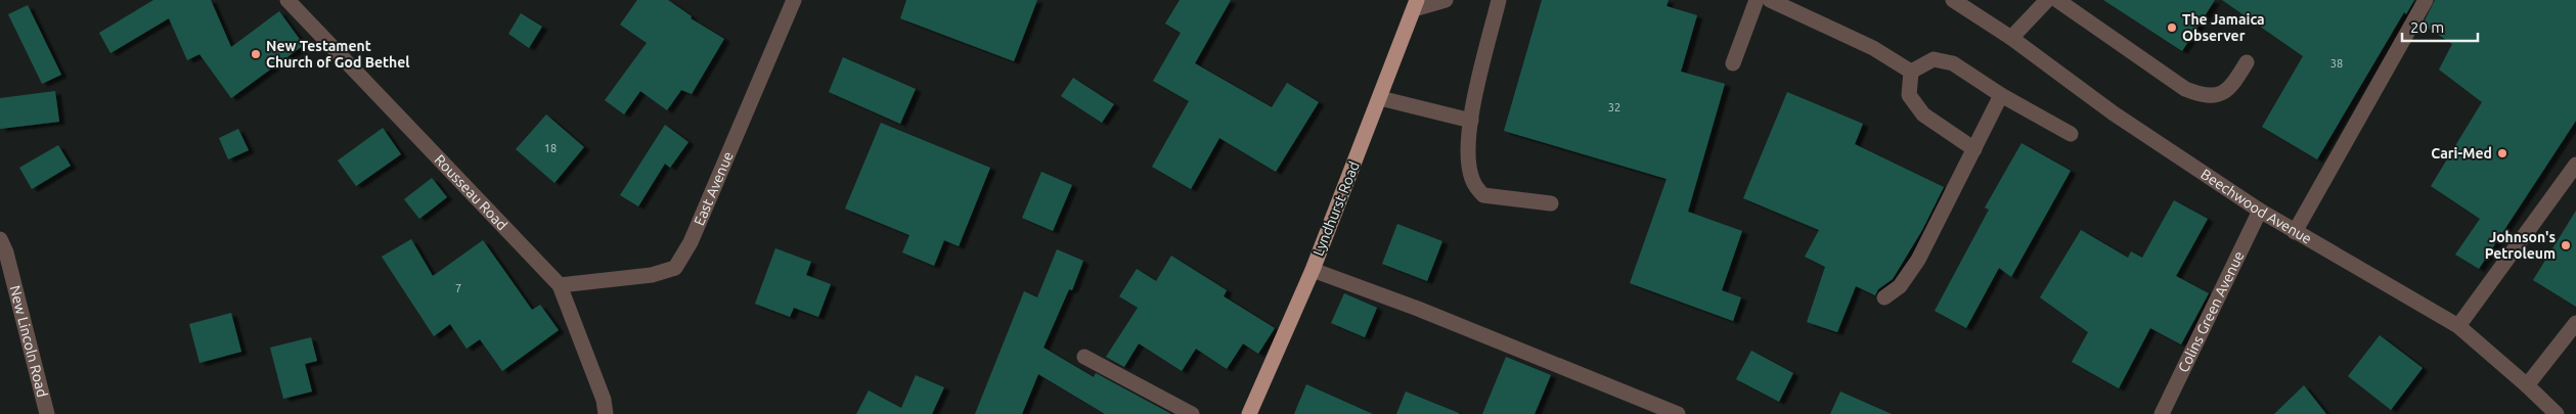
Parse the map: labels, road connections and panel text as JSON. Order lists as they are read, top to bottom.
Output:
{
  "streets": {
    "main road": ["Lyndhurst Road"],
    "street": [
      "East Avenue",
      "Rousseau Road",
      "Beechwood Avenue",
      "Colins Green Avenue",
      "New Lincoln Road"
    ]
  },
  "crossings": [
    ["East Avenue", "Rousseau Road"],
    ["Beechwood Avenue", "Colins Green Avenue"]
  ],
  "places": [
    "The Jamaica Observer",
    "New Testament Church of God Bethel",
    "Cari-Med",
    "Johnson's Petroleum"
  ],
  "house_numbers": [
    "38",
    "32",
    "18",
    "7"
  ],
  "scale_bar": "20 m"
}
